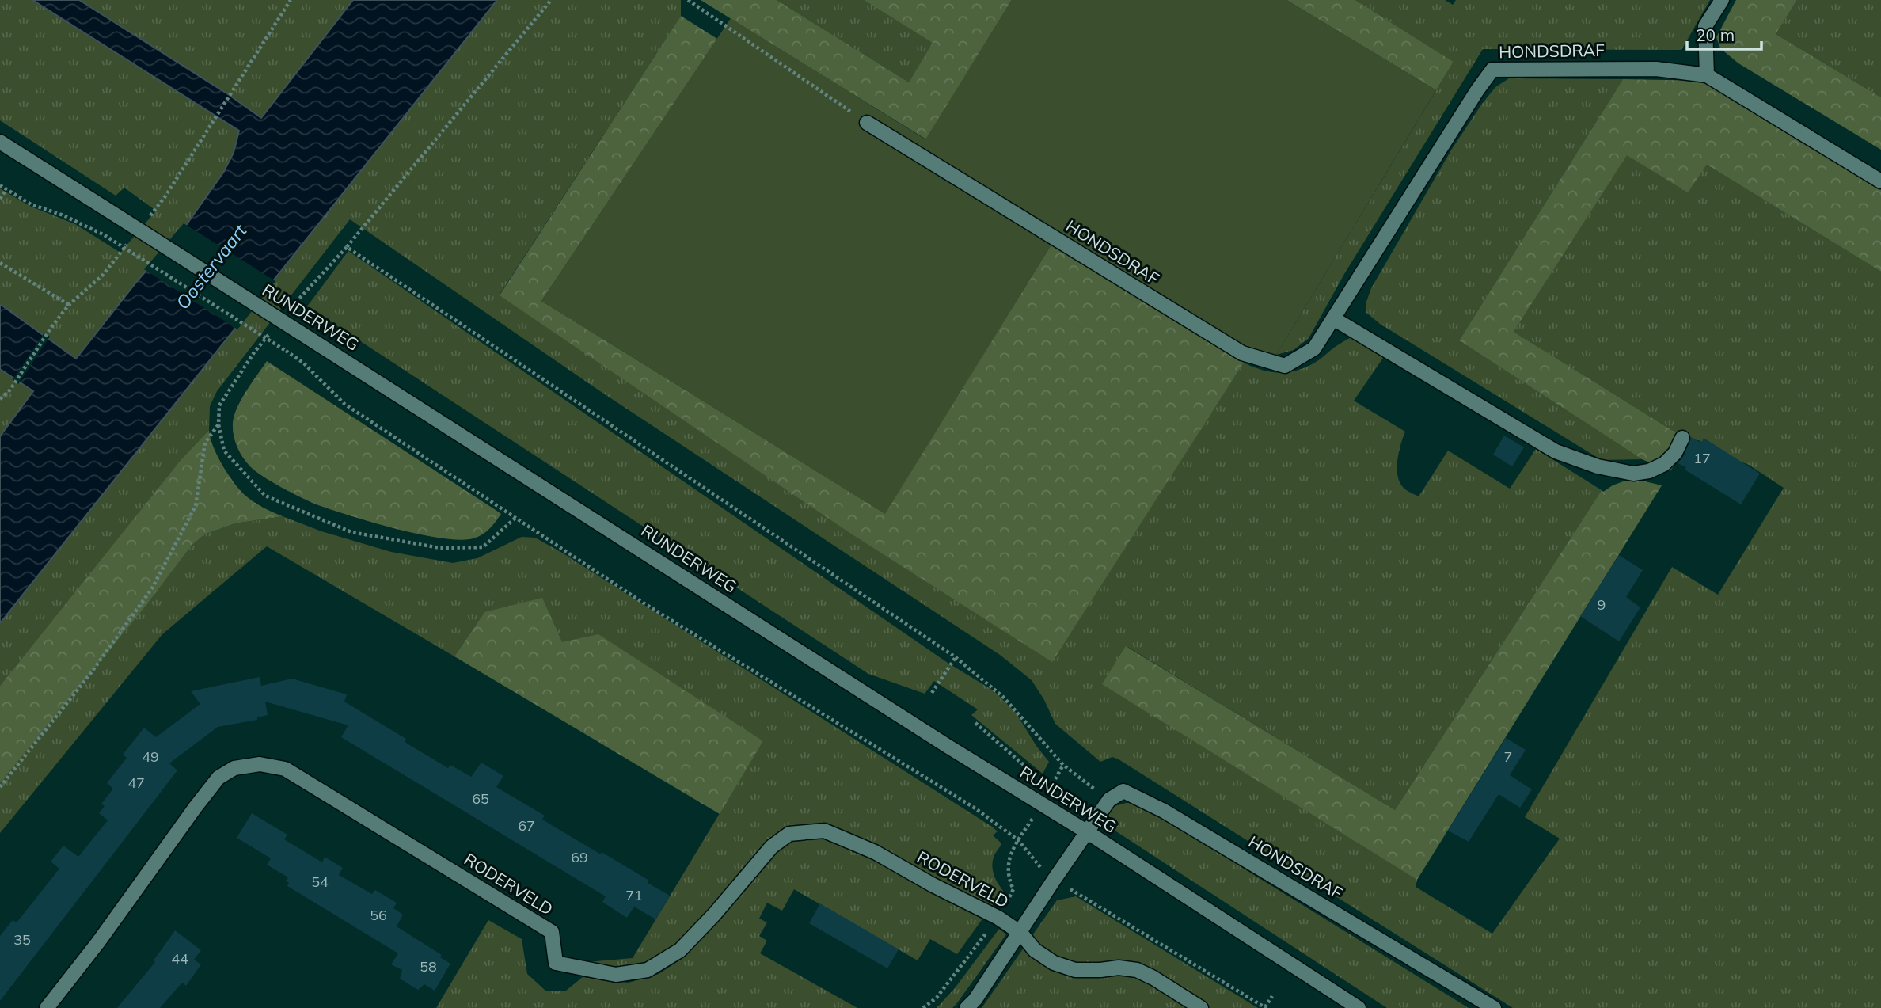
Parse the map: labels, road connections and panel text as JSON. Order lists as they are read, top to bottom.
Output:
{
  "streets": {
    "street": ["HONDSDRAF", "RUNDERWEG", "RODERVELD"]
  },
  "crossings": [
    ["HONDSDRAF", "RUNDERWEG"]
  ],
  "water": ["Oostervaart"],
  "house_numbers": [
    "17",
    "9",
    "49",
    "7",
    "47",
    "65",
    "67",
    "69",
    "54",
    "71",
    "56",
    "35",
    "44",
    "58"
  ],
  "scale_bar": "20 m"
}
